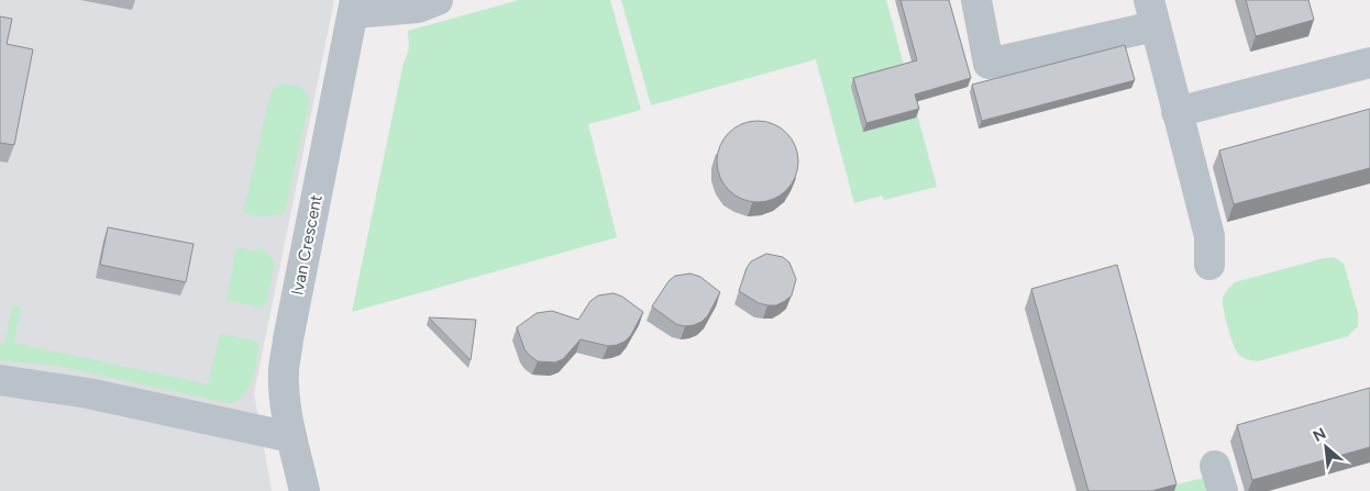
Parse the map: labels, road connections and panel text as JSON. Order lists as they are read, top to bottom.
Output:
{
  "streets": {
    "street": ["Ivan Crescent"]
  },
  "north": "top left"
}
